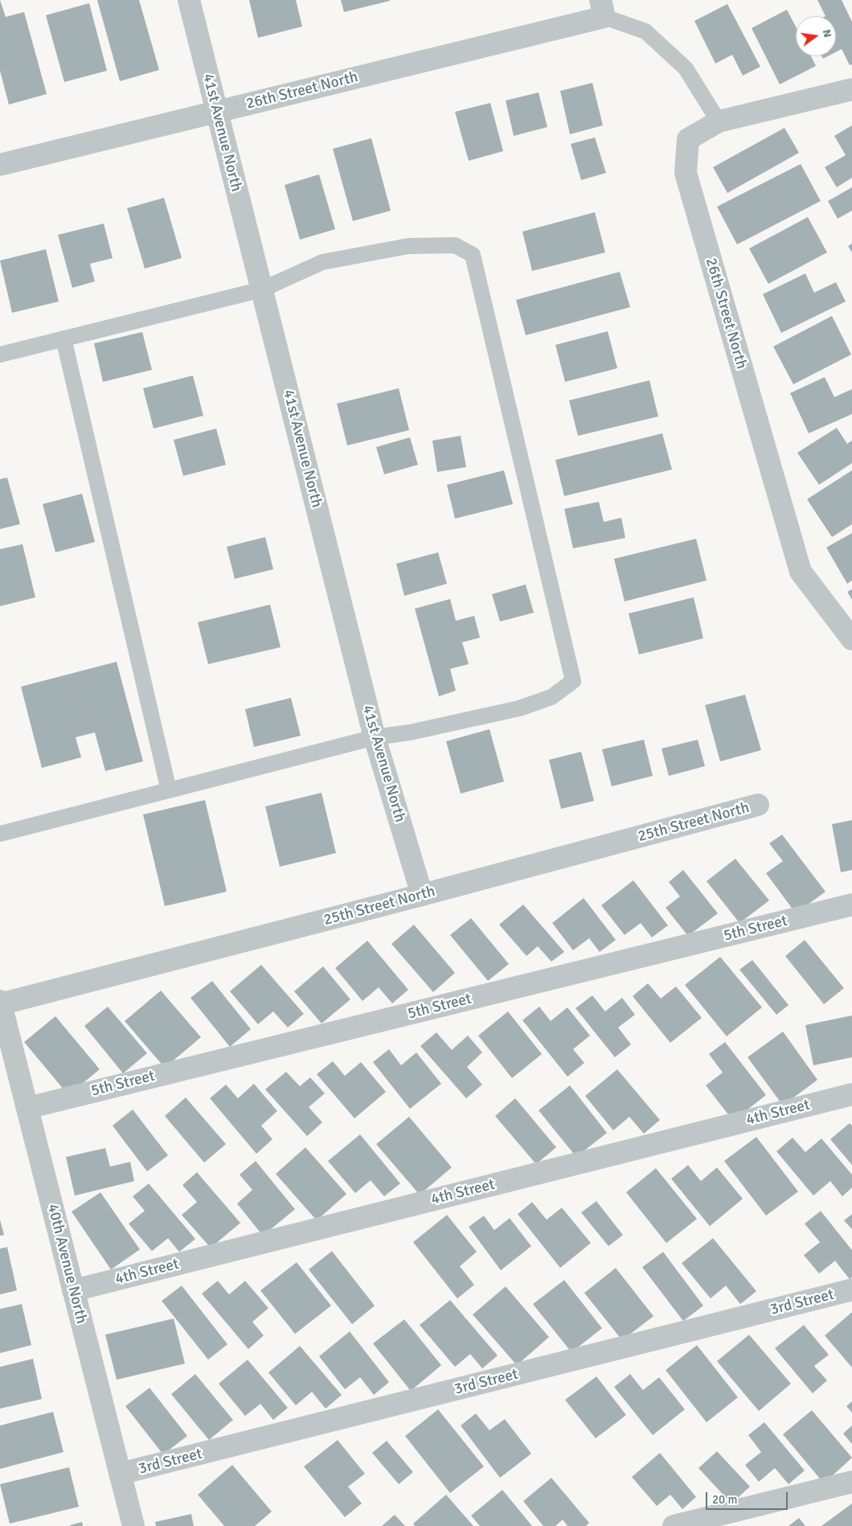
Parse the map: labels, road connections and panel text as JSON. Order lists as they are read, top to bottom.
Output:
{
  "streets": {
    "street": [
      "26th Street North",
      "41st Avenue North",
      "25th Street North",
      "5th Street",
      "4th Street",
      "40th Avenue North",
      "3rd Street"
    ]
  },
  "crossings": [
    ["26th Street North", "41st Avenue North"],
    ["41st Avenue North", "25th Street North"],
    ["25th Street North", "40th Avenue North"],
    ["5th Street", "40th Avenue North"],
    ["4th Street", "40th Avenue North"],
    ["40th Avenue North", "3rd Street"]
  ],
  "scale_bar": "20 m",
  "north": "right"
}
